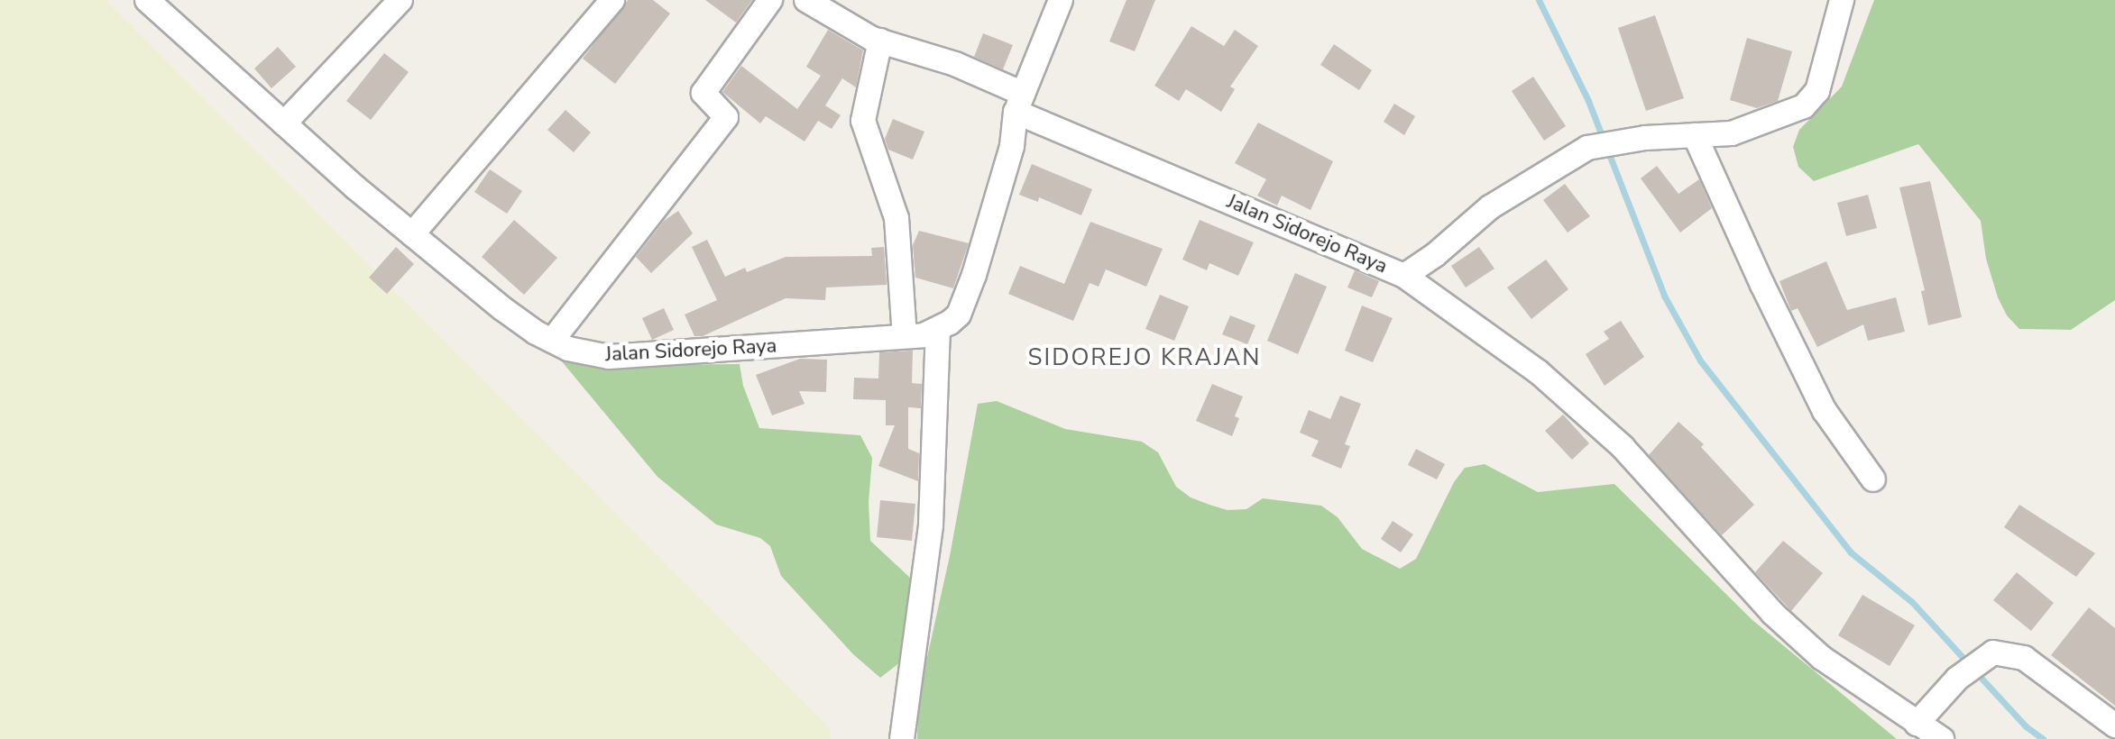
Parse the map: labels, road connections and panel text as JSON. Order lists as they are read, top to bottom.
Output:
{
  "streets": {
    "street": ["Jalan Sidorejo Raya"]
  },
  "districts": ["SIDOREJO KRAJAN"]
}
